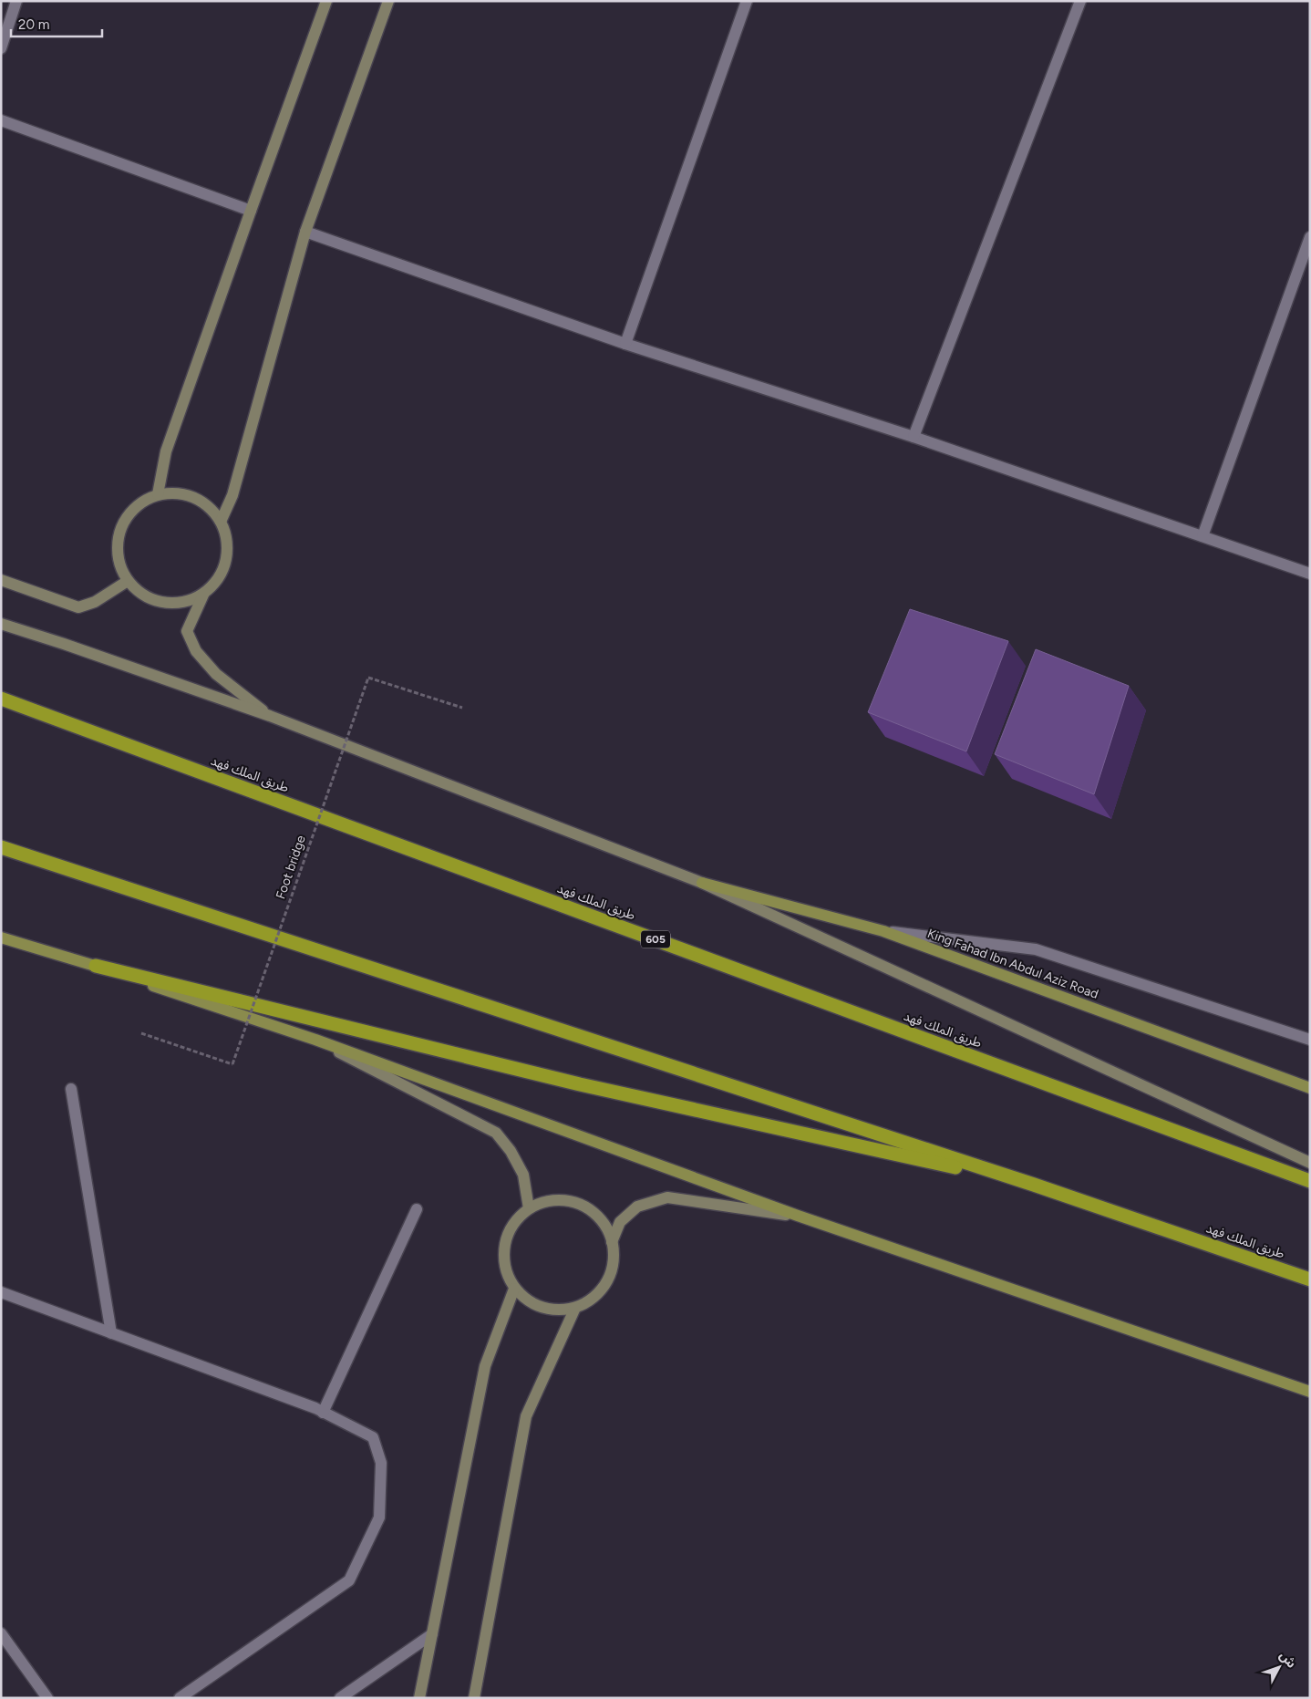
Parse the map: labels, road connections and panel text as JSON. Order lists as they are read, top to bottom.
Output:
{
  "streets": {
    "highway": ["طريق الملك فهد", "605"],
    "main road": ["King Fahad Ibn Abdul Aziz Road"],
    "path": ["Foot bridge"]
  },
  "scale_bar": "20 m",
  "north": "top right"
}
